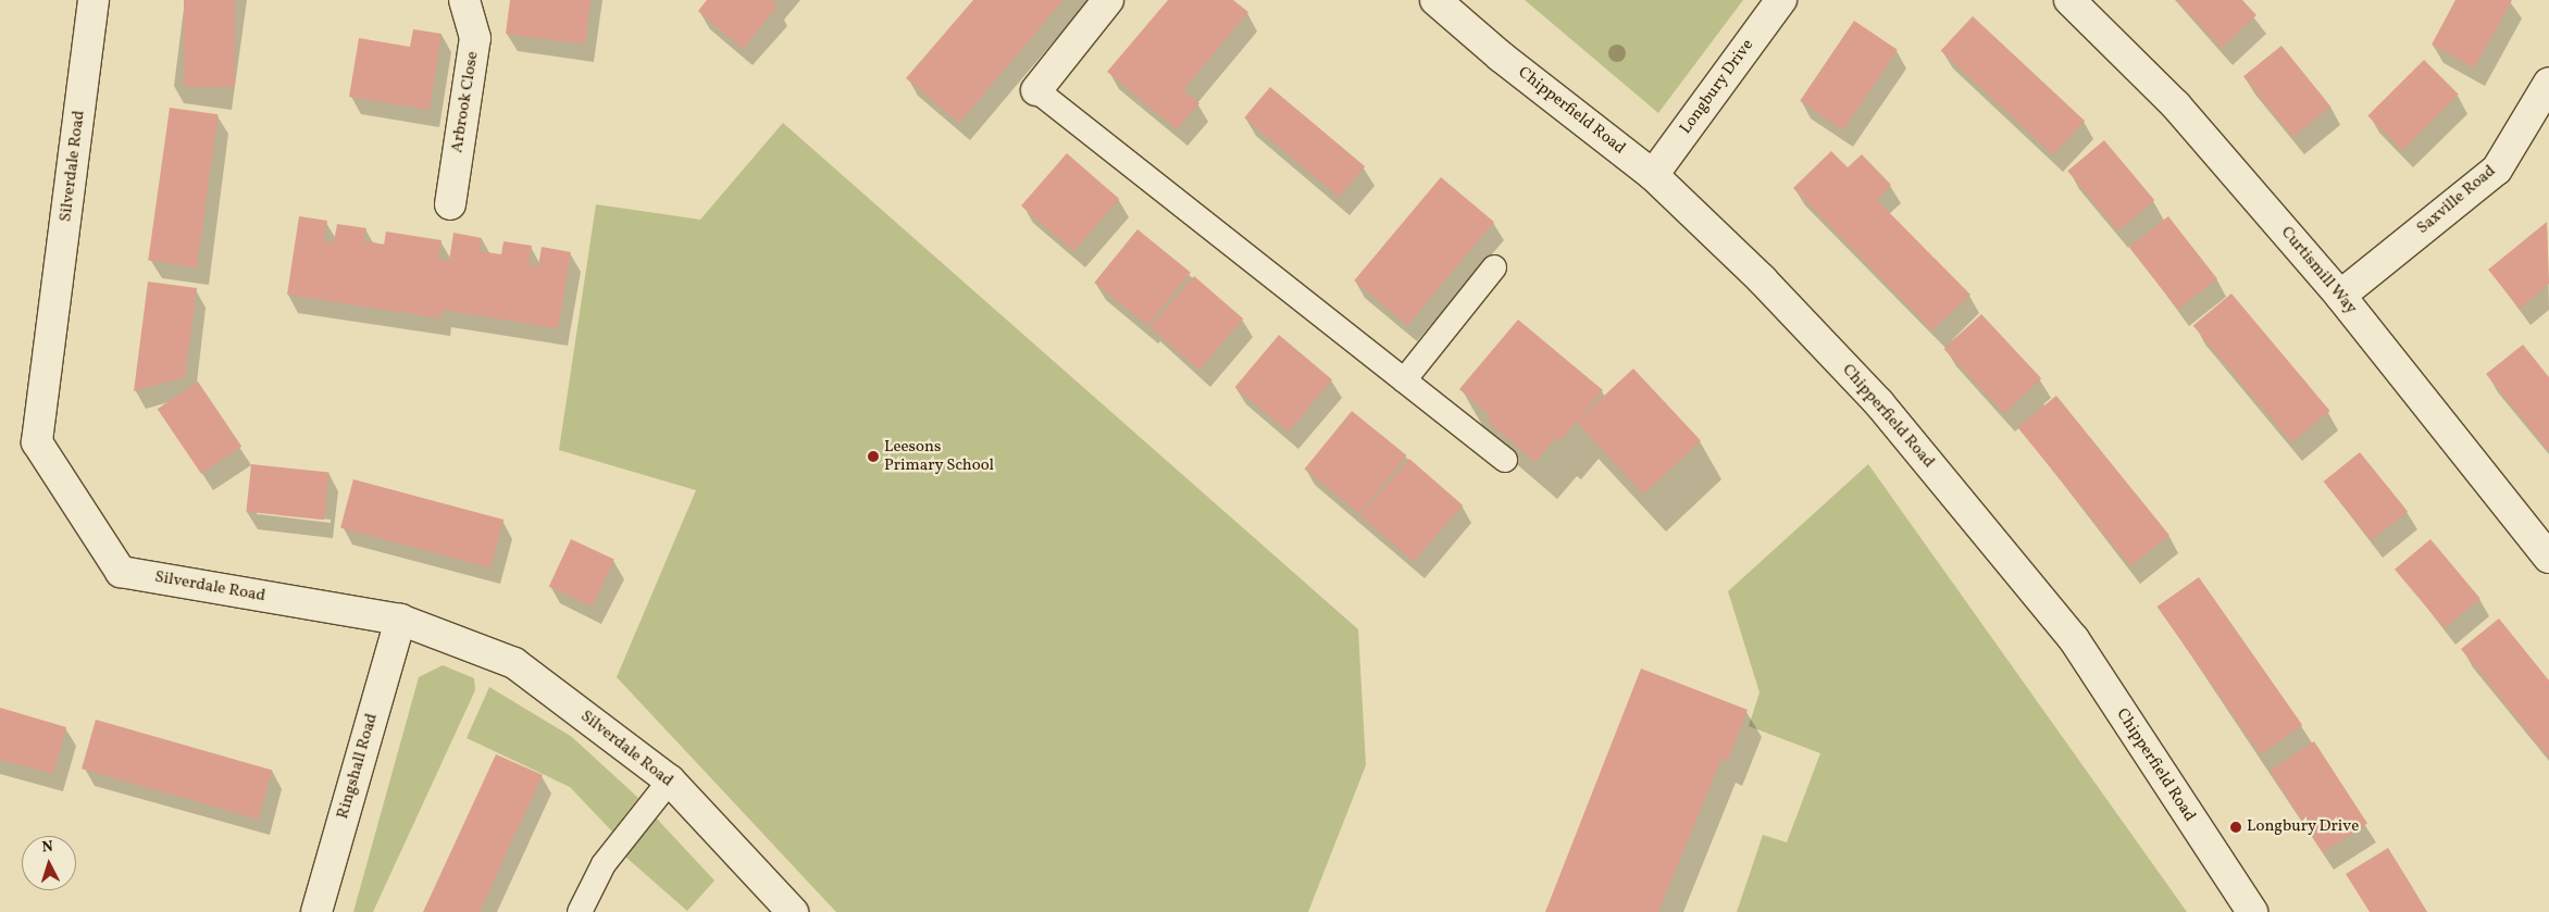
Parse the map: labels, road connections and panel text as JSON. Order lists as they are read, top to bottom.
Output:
{
  "streets": {
    "street": [
      "Longbury Drive",
      "Arbrook Close",
      "Chipperfield Road",
      "Silverdale Road",
      "Saxville Road",
      "Curtismill Way",
      "Ringshall Road"
    ]
  },
  "crossings": [
    ["Longbury Drive", "Chipperfield Road"],
    ["Silverdale Road", "Ringshall Road"],
    ["Saxville Road", "Curtismill Way"]
  ],
  "places": ["Leesons Primary School", "Longbury Drive"],
  "north": "top"
}
